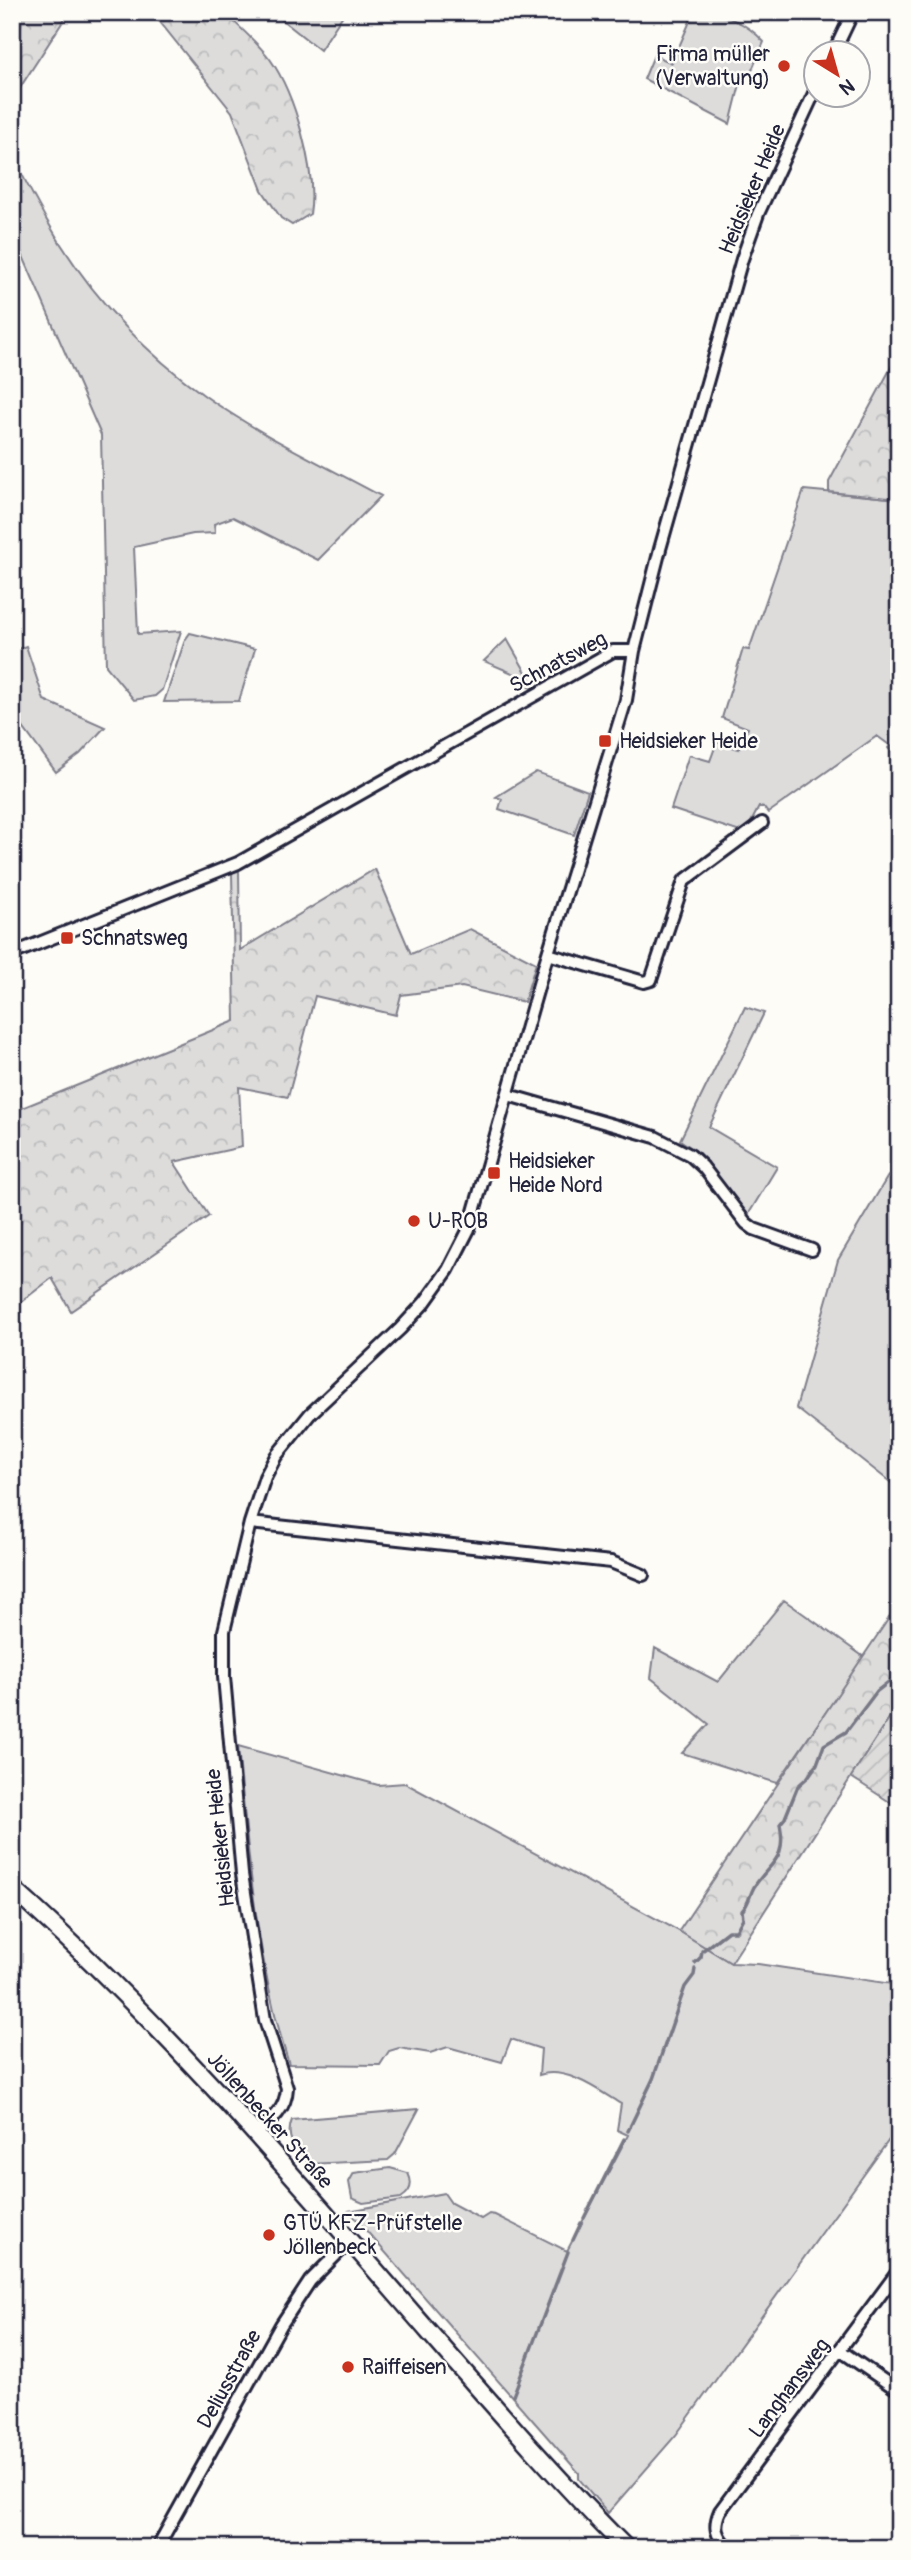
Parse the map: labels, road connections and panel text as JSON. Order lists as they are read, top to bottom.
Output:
{
  "streets": {
    "main road": ["Jöllenbecker Straße"],
    "street": [
      "Heidsieker Heide",
      "Schnatsweg",
      "Deliusstraße",
      "Langhansweg"
    ]
  },
  "crossings": [
    ["Heidsieker Heide", "Schnatsweg"],
    ["Heidsieker Heide", "Jöllenbecker Straße"],
    ["Jöllenbecker Straße", "Deliusstraße"]
  ],
  "places": {
    "other": [
      "Firma müller (Verwaltung)",
      "U-ROB",
      "GTÜ KFZ-Prüfstelle Jöllenbeck",
      "Raiffeisen"
    ],
    "transit": ["Heidsieker Heide", "Schnatsweg", "Heidsieker Heide Nord"]
  },
  "north": "bottom right"
}
